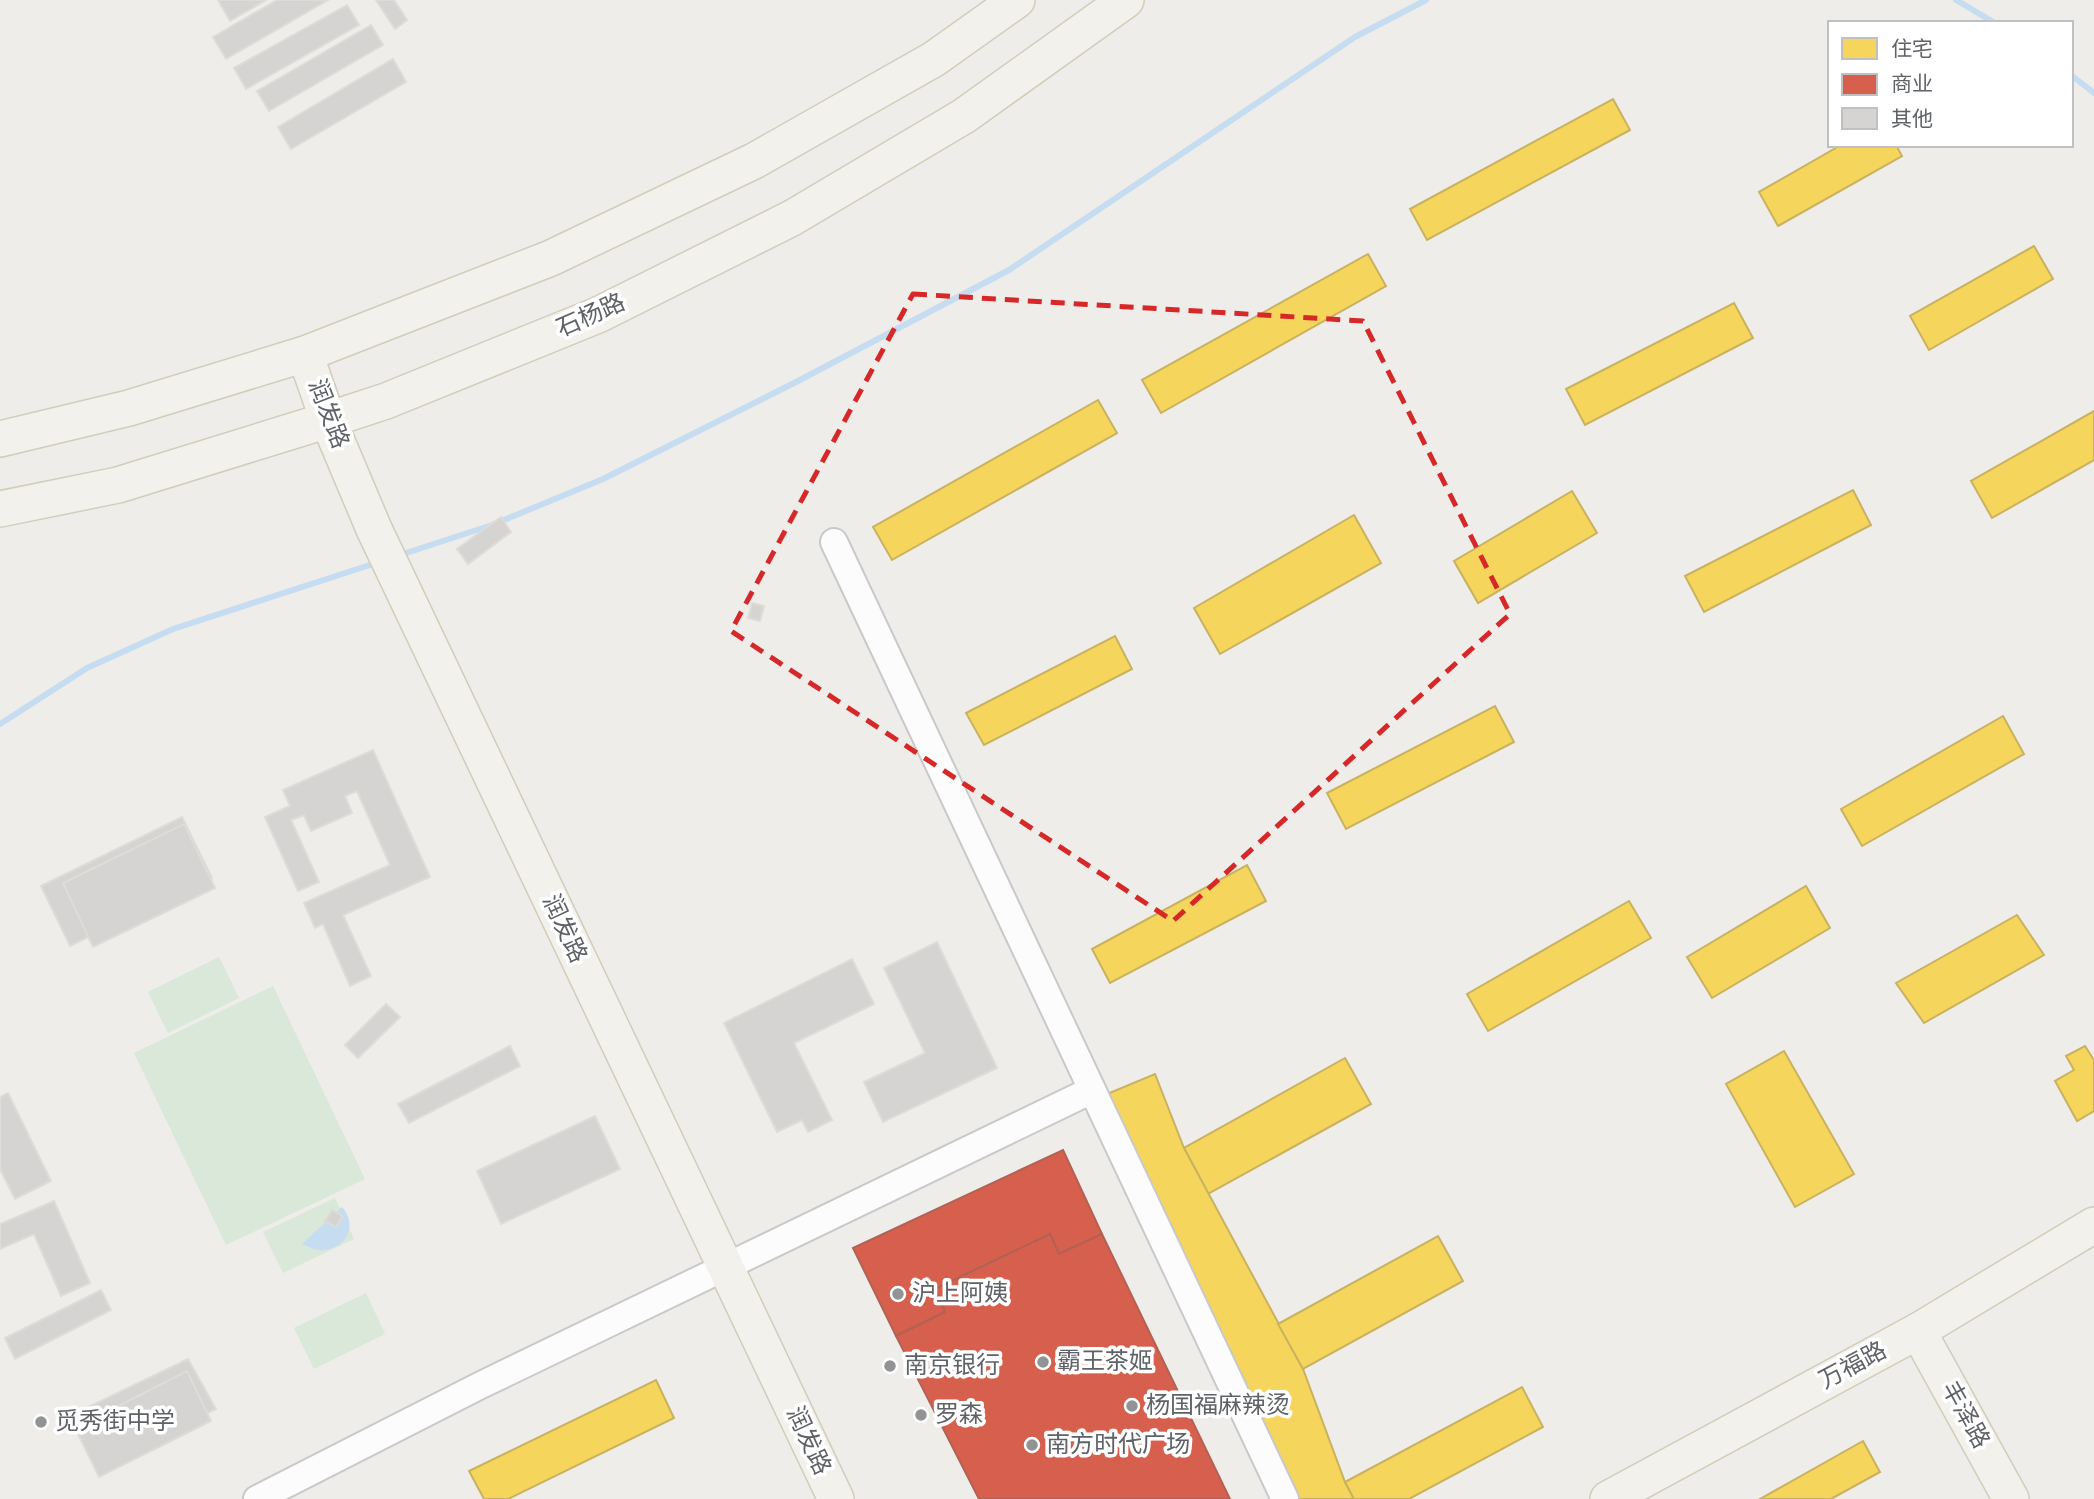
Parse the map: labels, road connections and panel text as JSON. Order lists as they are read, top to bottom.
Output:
{
  "streets": {
    "main road": [
      "石杨路",
      "润发路",
      "万福路",
      "丰泽路"
    ]
  },
  "crossings": [
    ["石杨路", "润发路"],
    ["万福路", "丰泽路"]
  ],
  "places": [
    "沪上阿姨",
    "霸王茶姬",
    "南京银行",
    "杨国福麻辣烫",
    "罗森",
    "觅秀街中学",
    "南方时代广场"
  ],
  "legend": ["住宅", "商业", "其他"]
}
